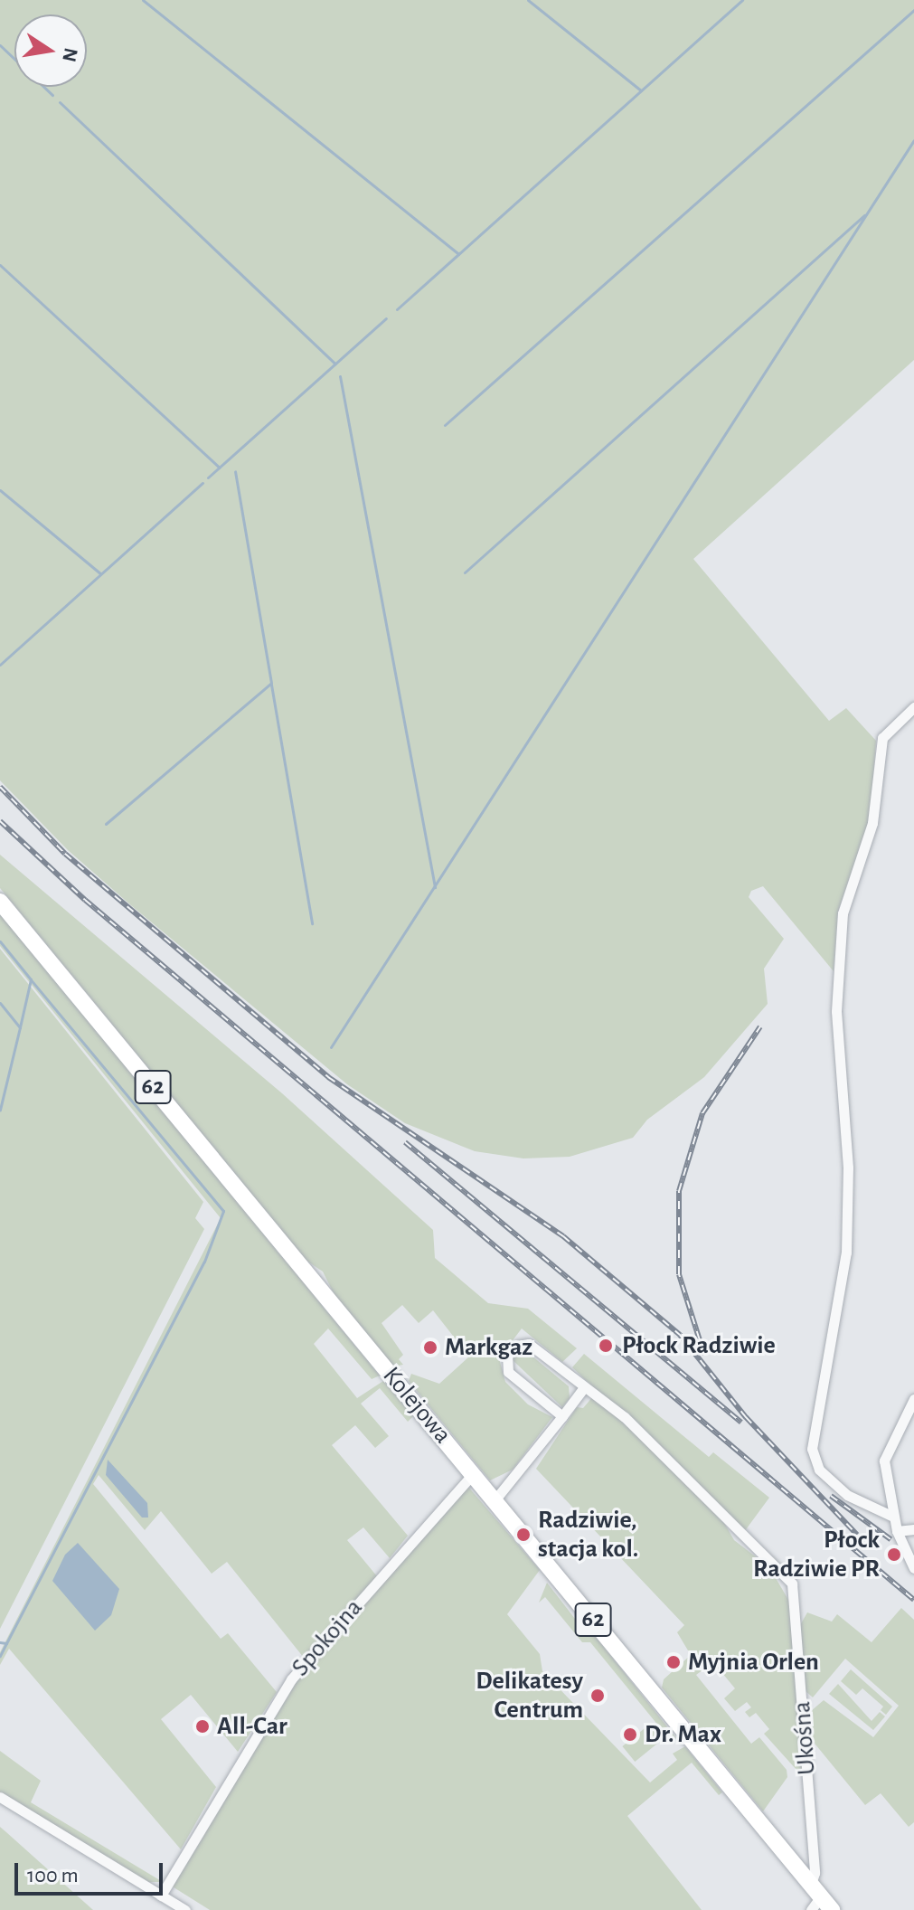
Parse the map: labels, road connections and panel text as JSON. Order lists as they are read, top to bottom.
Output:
{
  "streets": {
    "main road": ["62", "Kolejowa"],
    "street": ["Spokojna", "Ukośna"]
  },
  "crossings": [
    ["Kolejowa", "Spokojna"],
    ["Kolejowa", "Ukośna"]
  ],
  "places": [
    "Płock Radziwie",
    "Markgaz",
    "Radziwie, stacja kol.",
    "Płock Radziwie PR",
    "Myjnia Orlen",
    "Delikatesy Centrum",
    "All-Car",
    "Dr. Max"
  ],
  "scale_bar": "100 m",
  "north": "right"
}
